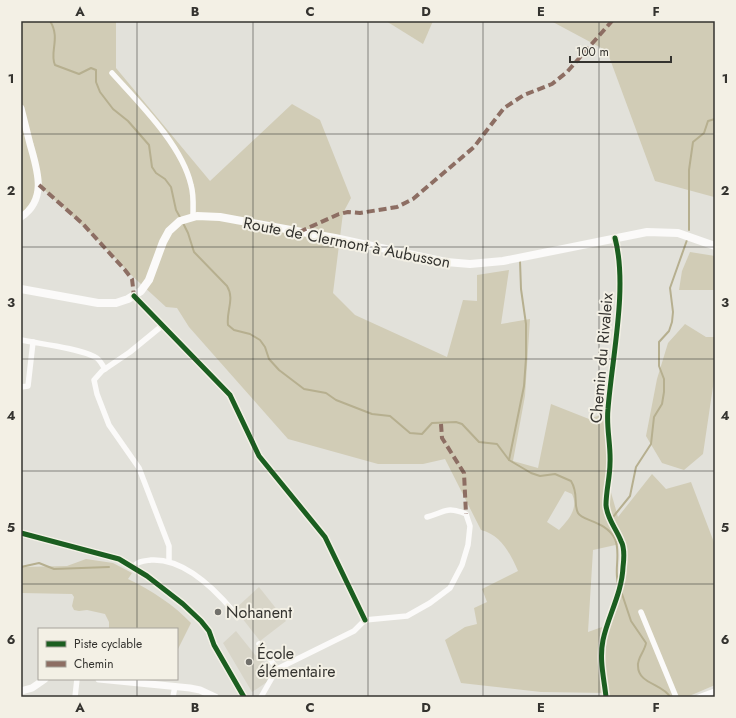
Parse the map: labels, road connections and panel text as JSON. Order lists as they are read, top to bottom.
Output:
{
  "streets": {
    "main road": ["Route de Clermont à Aubusson"],
    "street": ["Chemin du Rivaleix"]
  },
  "crossings": [
    ["Route de Clermont à Aubusson", "Chemin du Rivaleix"]
  ],
  "places": ["Nohanent", "École élémentaire"],
  "legend": ["Piste cyclable", "Chemin"],
  "scale_bar": "100 m",
  "grid": {
    "columns": [
      "A",
      "B",
      "C",
      "D",
      "E",
      "F"
    ],
    "rows": [
      "1",
      "2",
      "3",
      "4",
      "5",
      "6"
    ]
  }
}
